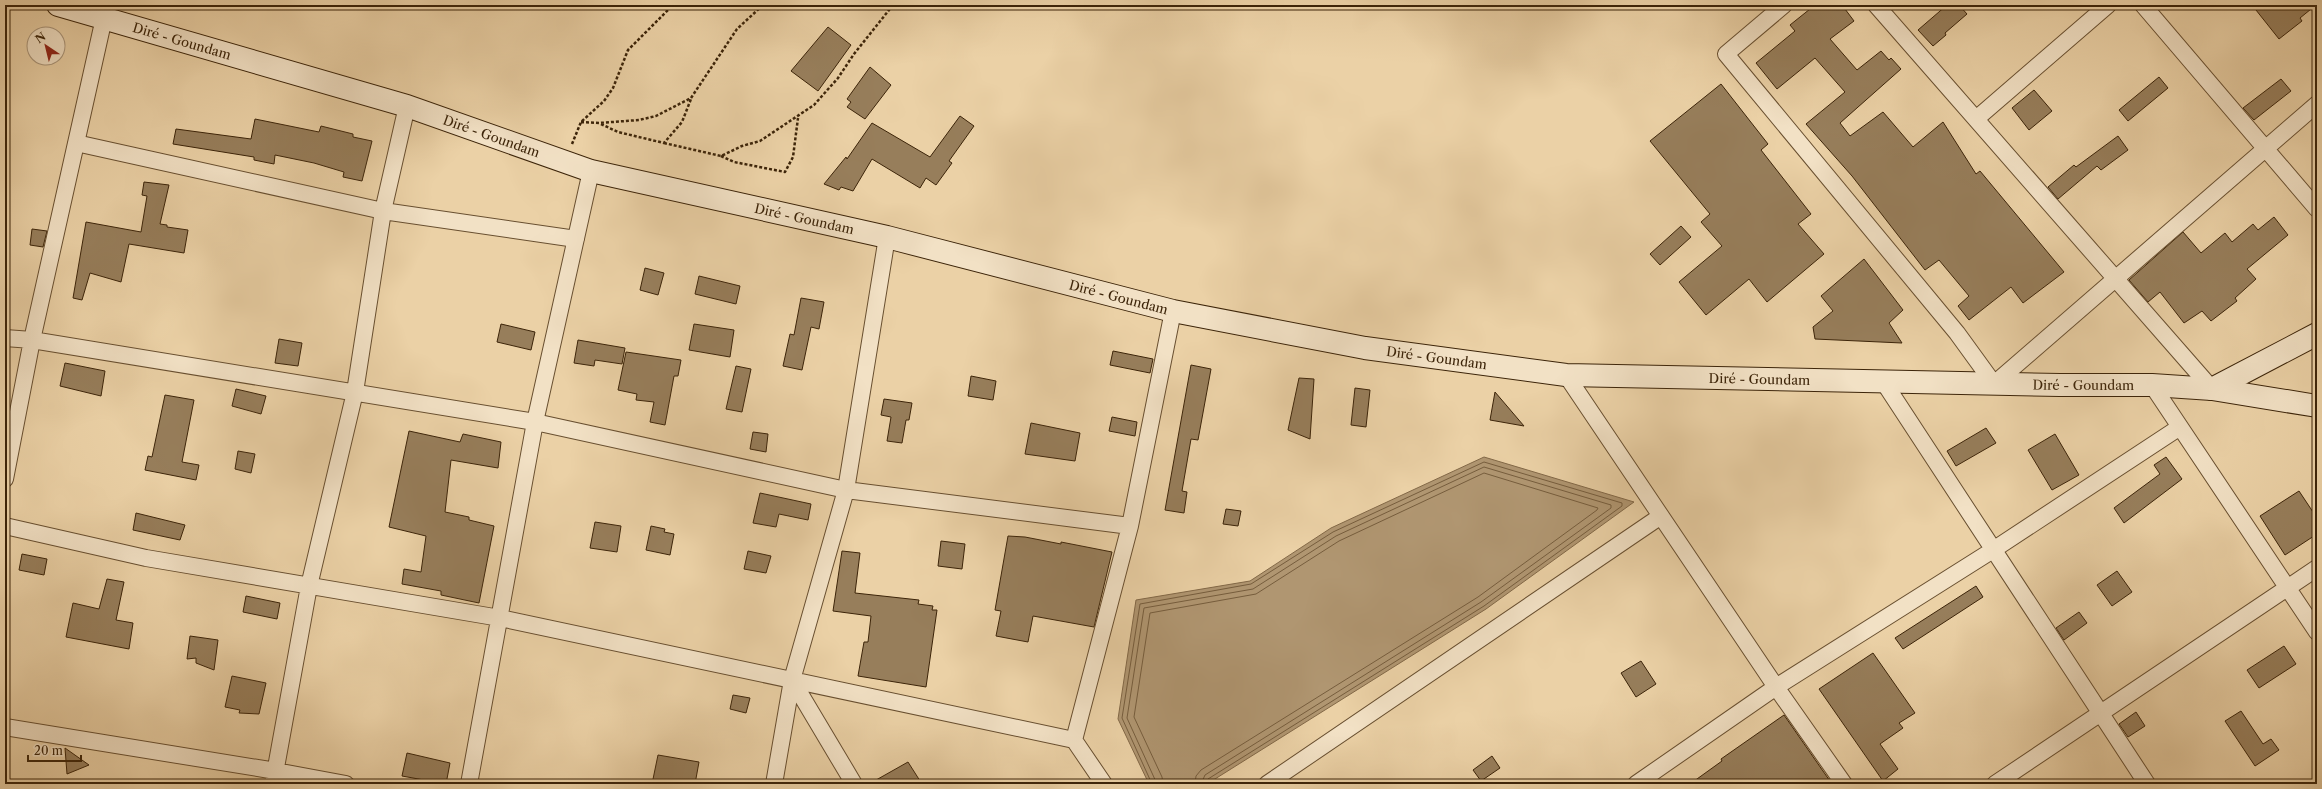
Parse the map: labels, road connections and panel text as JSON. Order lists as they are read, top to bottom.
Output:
{
  "streets": {
    "main road": ["Diré - Goundam"]
  },
  "scale_bar": "20 m",
  "north": "top left"
}
